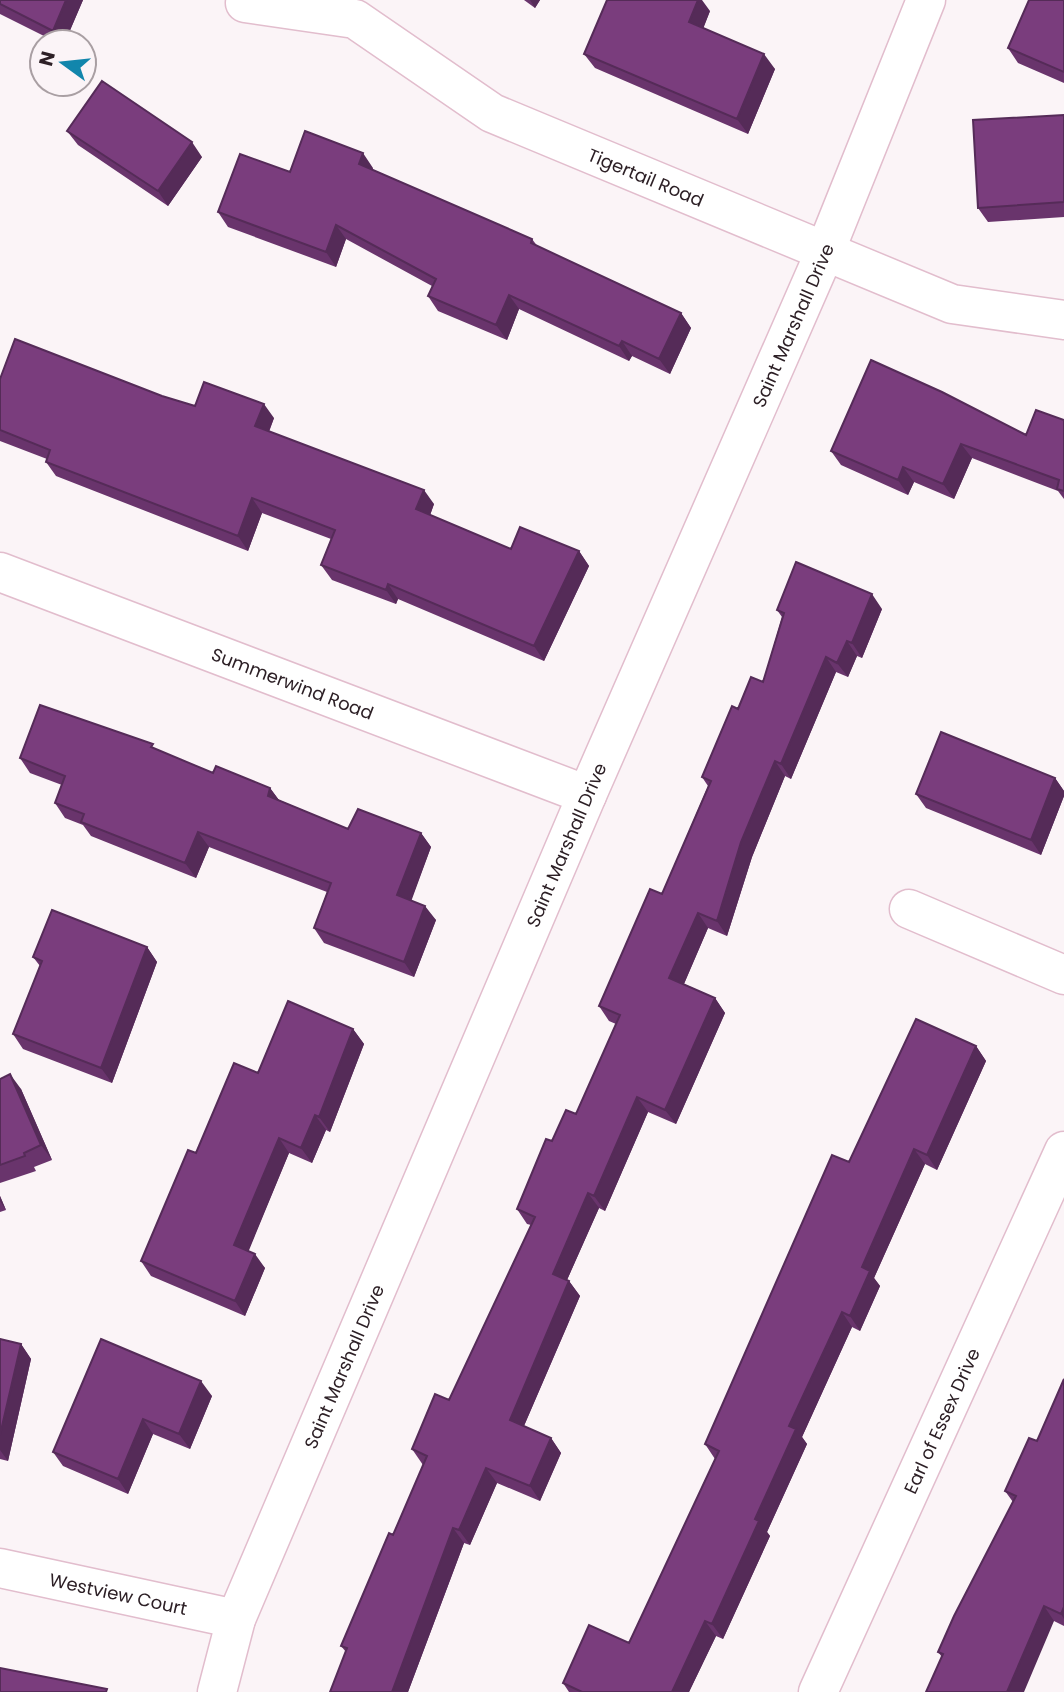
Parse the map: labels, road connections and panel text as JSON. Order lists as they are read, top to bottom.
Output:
{
  "streets": {
    "street": [
      "Tigertail Road",
      "Saint Marshall Drive",
      "Summerwind Road",
      "Earl of Essex Drive",
      "Westview Court"
    ]
  },
  "crossings": [
    ["Tigertail Road", "Saint Marshall Drive"],
    ["Saint Marshall Drive", "Summerwind Road"],
    ["Saint Marshall Drive", "Westview Court"]
  ],
  "north": "left"
}
